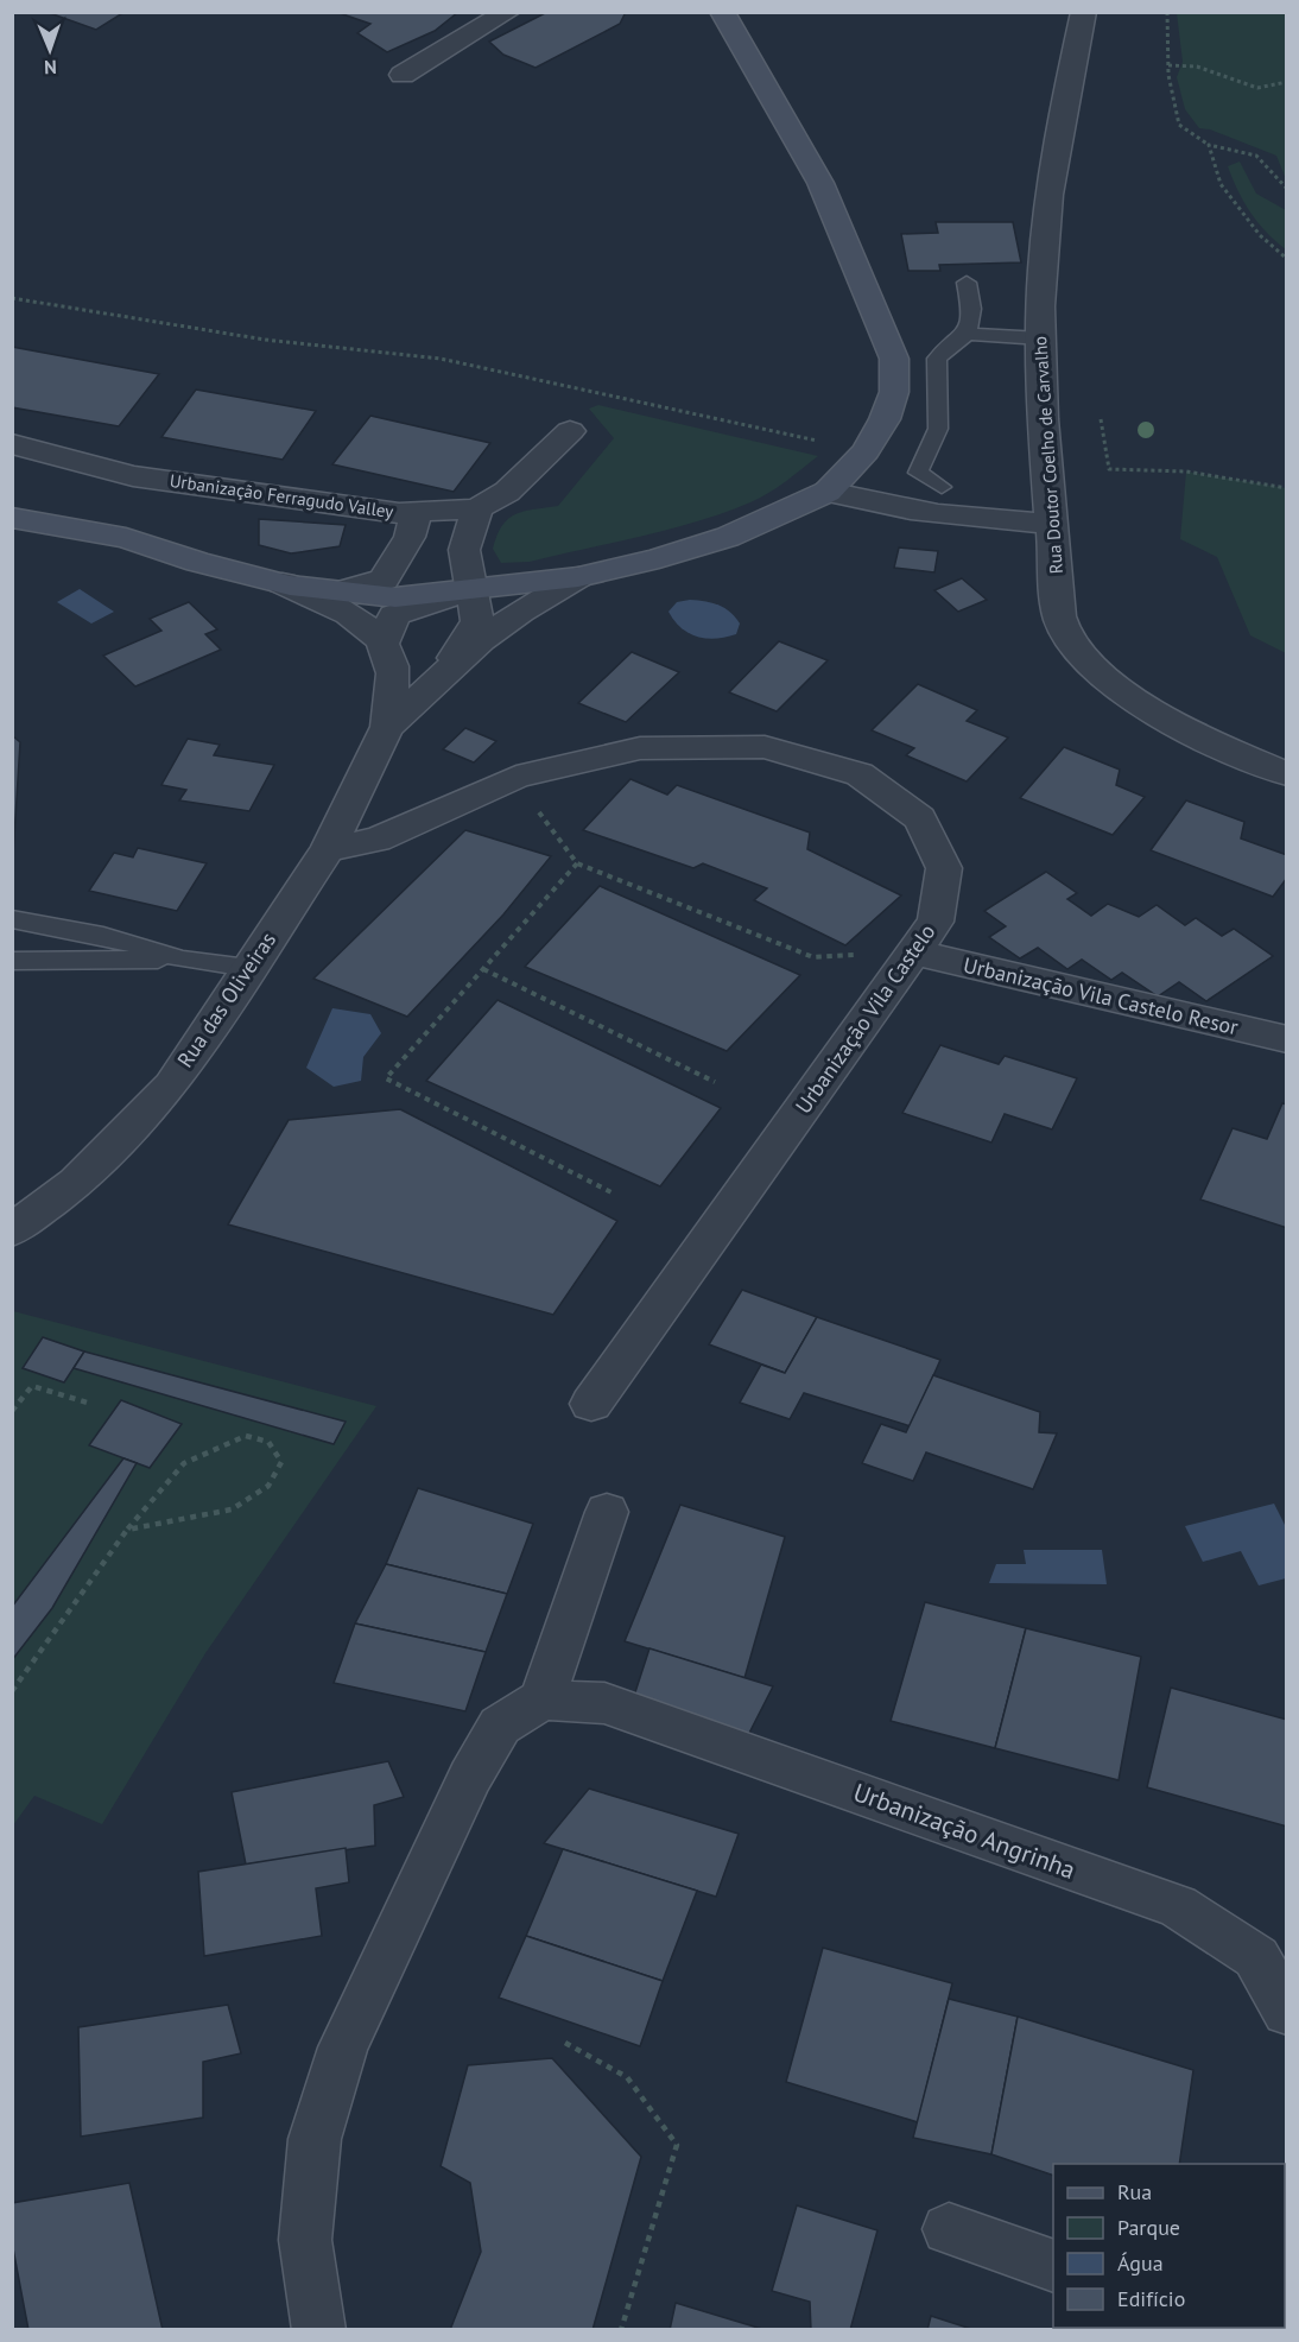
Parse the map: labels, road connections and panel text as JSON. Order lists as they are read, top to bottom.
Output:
{
  "streets": {
    "street": [
      "Rua Doutor Coelho de Carvalho",
      "Urbanização Ferragudo Valley",
      "Urbanização Vila Castelo Resor",
      "Rua das Oliveiras",
      "Urbanização Vila Castelo",
      "Urbanização Angrinha"
    ]
  },
  "crossings": [
    ["Urbanização Vila Castelo Resor", "Urbanização Vila Castelo"],
    ["Rua das Oliveiras", "Urbanização Vila Castelo"]
  ],
  "legend": [
    "Rua",
    "Parque",
    "Água",
    "Edifício"
  ],
  "north": "bottom"
}
